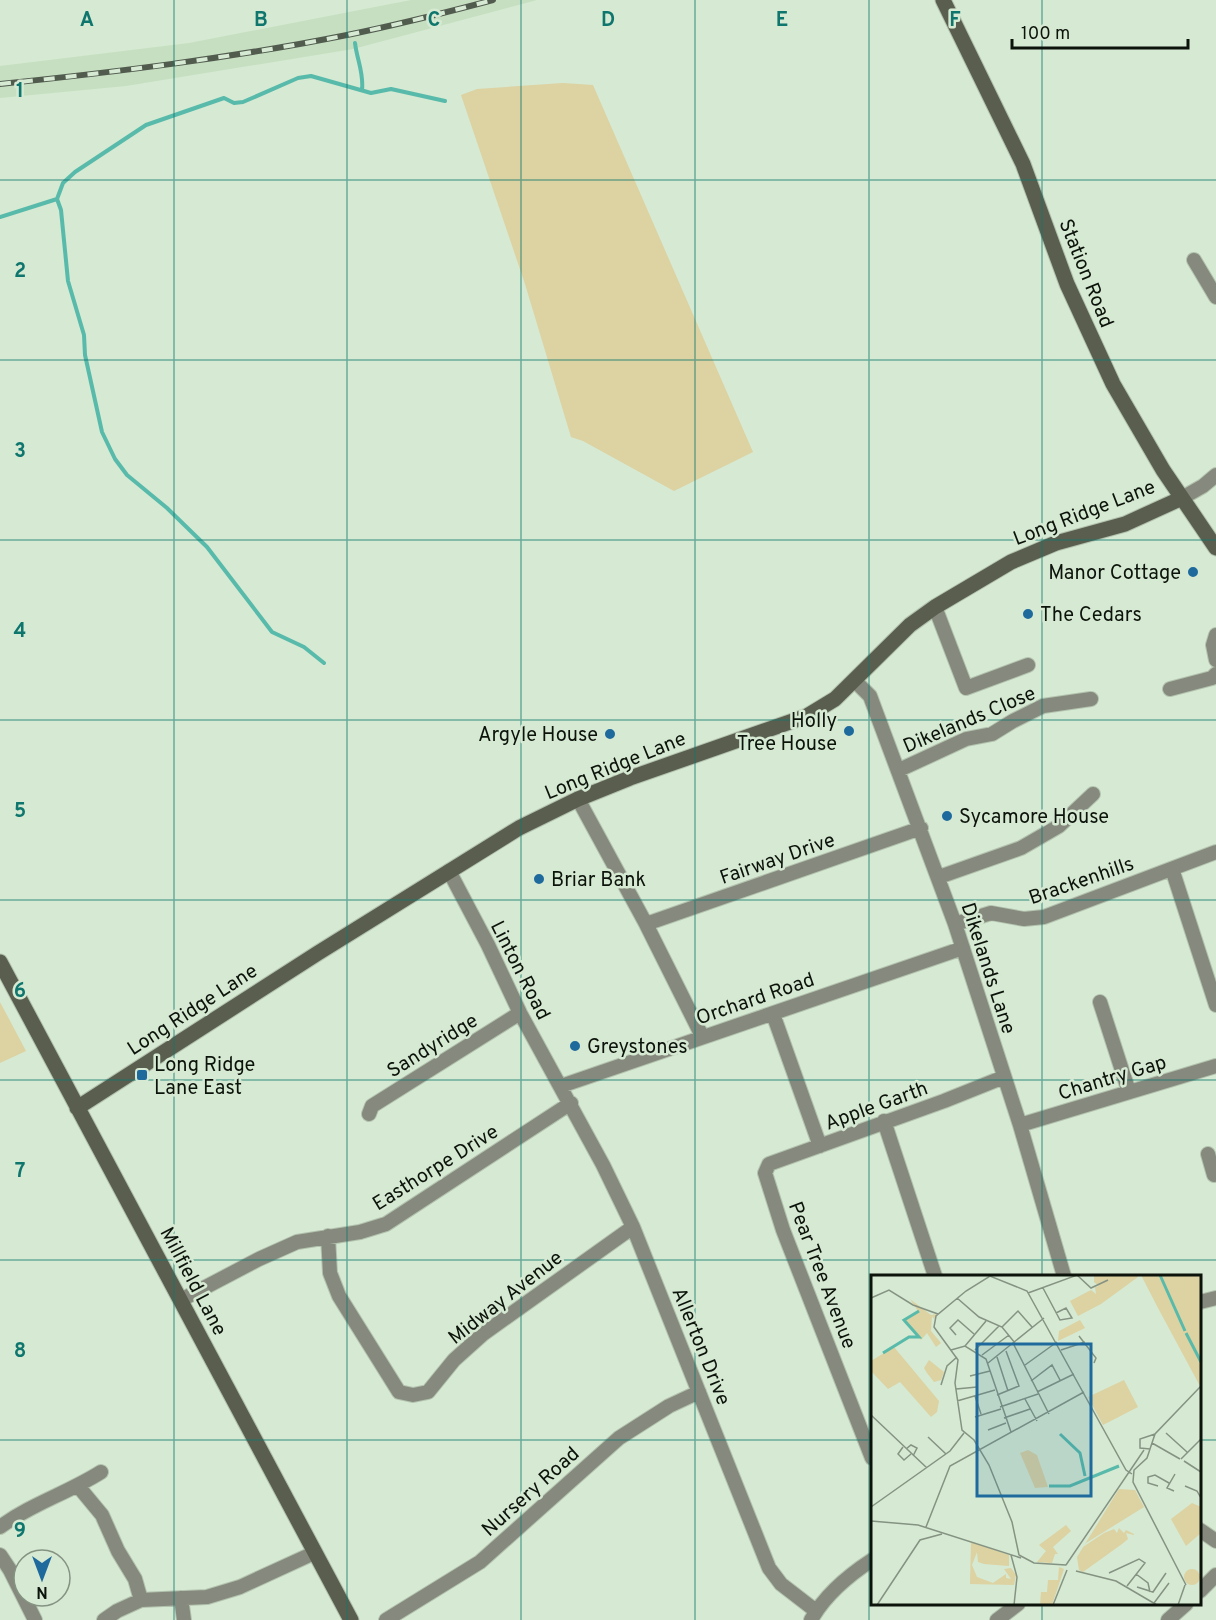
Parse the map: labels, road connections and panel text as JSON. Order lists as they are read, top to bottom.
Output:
{
  "streets": {
    "street": [
      "Station Road",
      "Long Ridge Lane",
      "Dikelands Close",
      "Fairway Drive",
      "Brackenhills",
      "Dikelands Lane",
      "Linton Road",
      "Orchard Road",
      "Sandyridge",
      "Chantry Gap",
      "Apple Garth",
      "Easthorpe Drive",
      "Pear Tree Avenue",
      "Millfield Lane",
      "Midway Avenue",
      "Allerton Drive",
      "Nursery Road"
    ]
  },
  "crossings": [
    ["Station Road", "Long Ridge Lane"],
    ["Long Ridge Lane", "Dikelands Lane"],
    ["Long Ridge Lane", "Linton Road"],
    ["Long Ridge Lane", "Millfield Lane"],
    ["Dikelands Close", "Dikelands Lane"],
    ["Fairway Drive", "Dikelands Lane"],
    ["Brackenhills", "Dikelands Lane"],
    ["Dikelands Lane", "Orchard Road"],
    ["Dikelands Lane", "Chantry Gap"],
    ["Dikelands Lane", "Apple Garth"],
    ["Linton Road", "Orchard Road"],
    ["Linton Road", "Sandyridge"],
    ["Linton Road", "Allerton Drive"],
    ["Orchard Road", "Allerton Drive"],
    ["Apple Garth", "Pear Tree Avenue"],
    ["Easthorpe Drive", "Millfield Lane"],
    ["Easthorpe Drive", "Midway Avenue"],
    ["Easthorpe Drive", "Allerton Drive"],
    ["Midway Avenue", "Allerton Drive"],
    ["Allerton Drive", "Nursery Road"]
  ],
  "places": {
    "other": [
      "Manor Cottage",
      "The Cedars",
      "Holly Tree House",
      "Argyle House",
      "Sycamore House",
      "Briar Bank",
      "Greystones"
    ],
    "transit": ["Long Ridge Lane East"]
  },
  "scale_bar": "100 m",
  "north": "bottom",
  "grid": {
    "columns": [
      "A",
      "B",
      "C",
      "D",
      "E",
      "F"
    ],
    "rows": [
      "1",
      "2",
      "3",
      "4",
      "5",
      "6",
      "7",
      "8",
      "9"
    ]
  }
}
